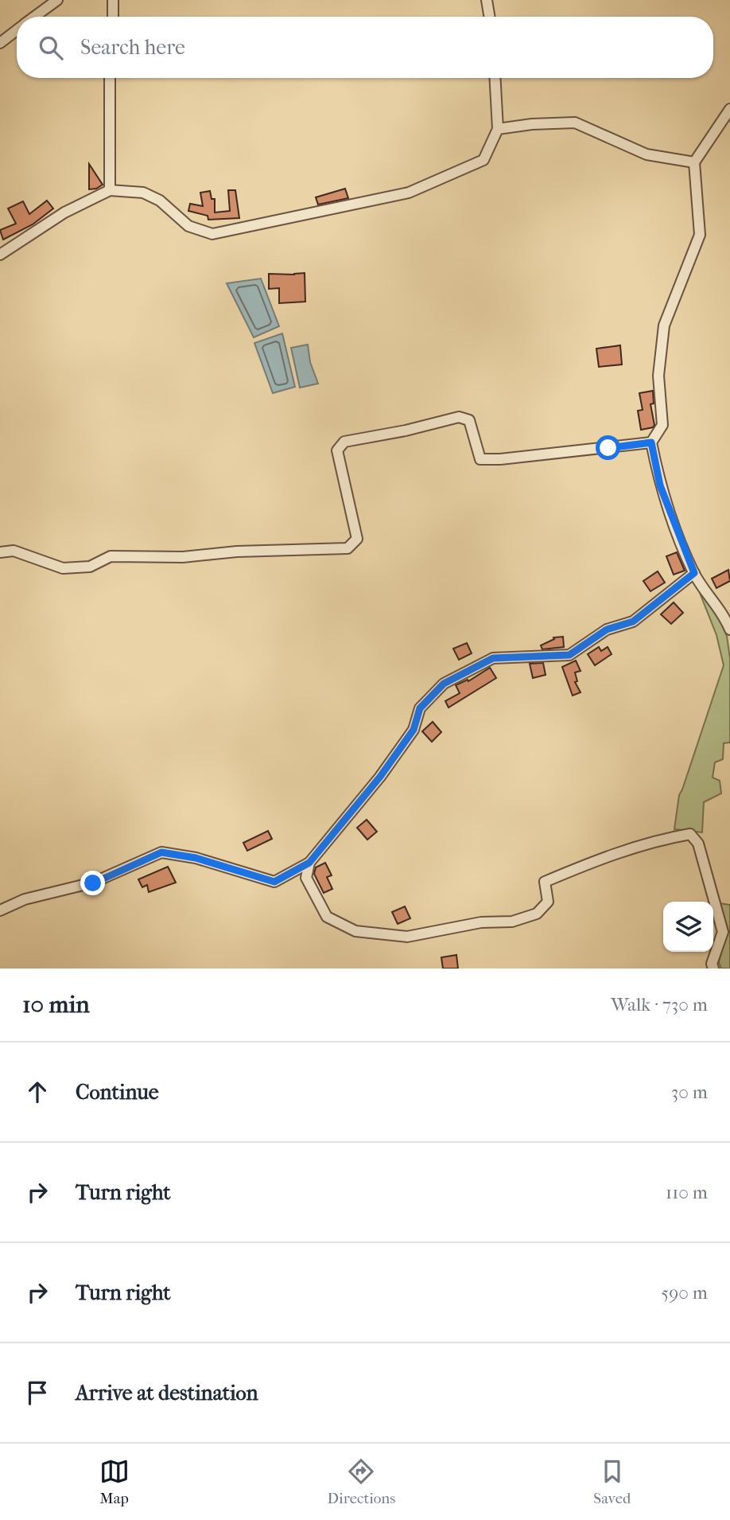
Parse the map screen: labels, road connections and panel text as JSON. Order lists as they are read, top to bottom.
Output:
{
  "page": {
    "search": "Search here",
    "heading": ["10 min", "Walk · 730 m"],
    "list": [
      ["Continue", "30 m"],
      ["Turn right", "110 m"],
      ["Turn right", "590 m"],
      "Arrive at destination"
    ],
    "nav": ["Map", "Directions", "Saved"]
  }
}
